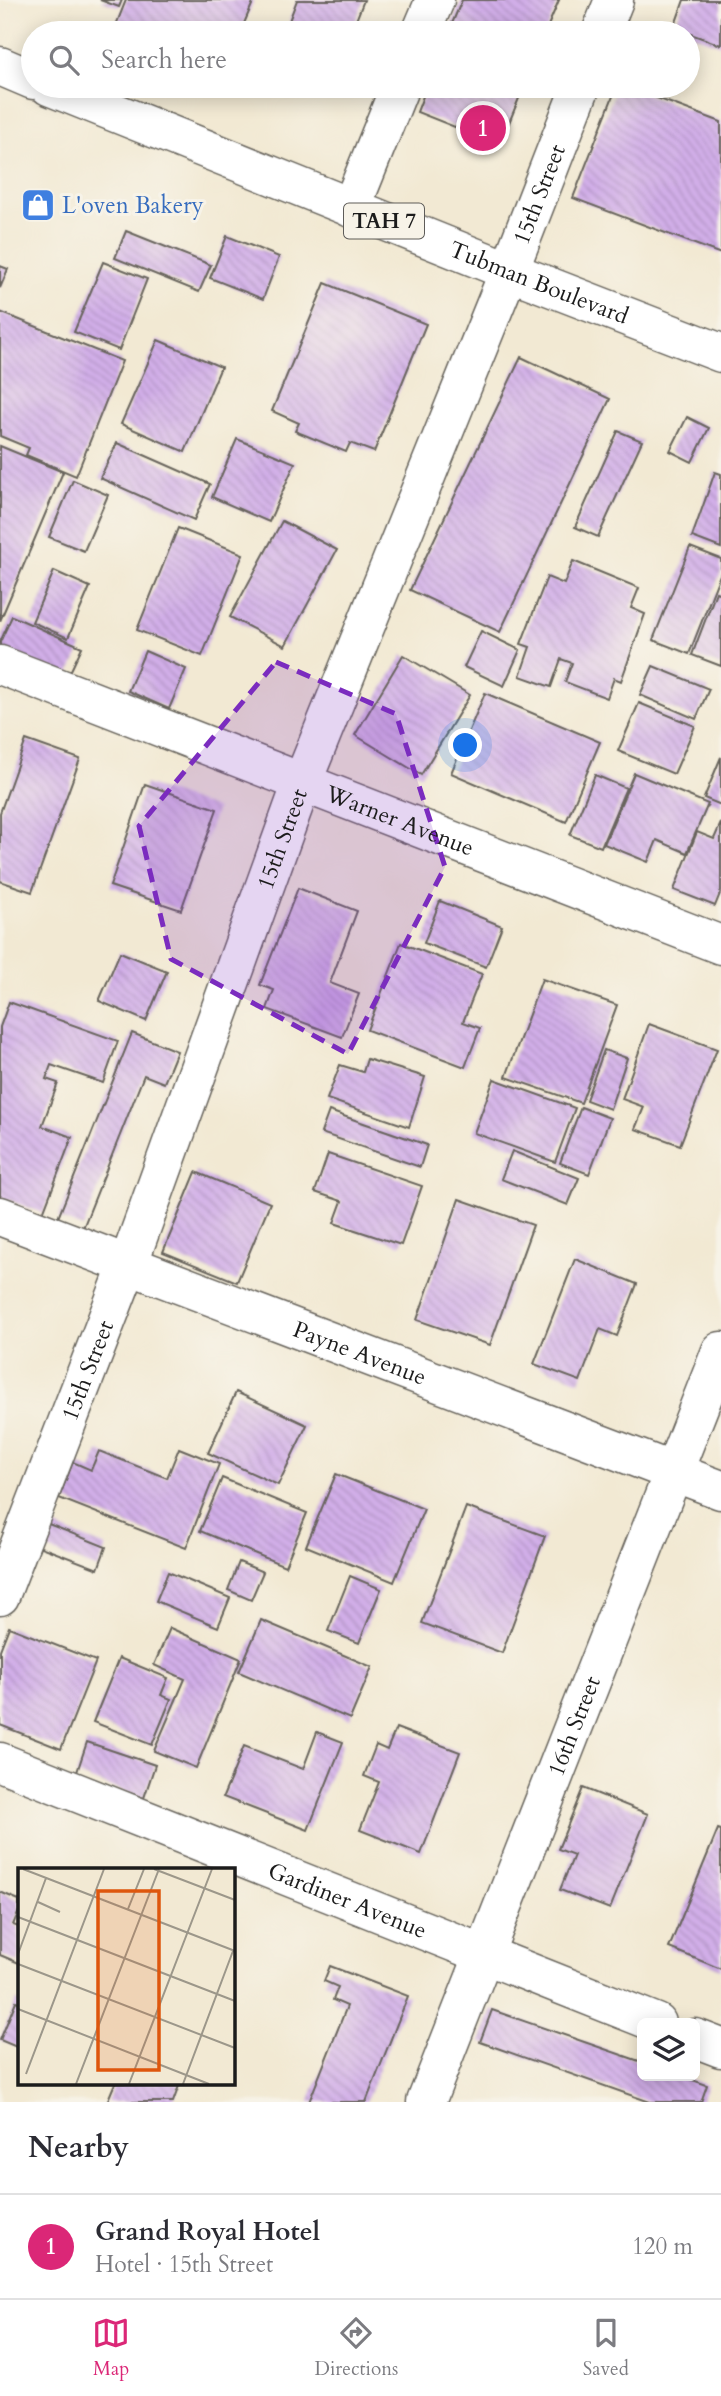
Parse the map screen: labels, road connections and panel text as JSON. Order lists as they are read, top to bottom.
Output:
{
  "streets": {
    "main road": [
      "15th Street",
      "TAH 7",
      "Tubman Boulevard",
      "Warner Avenue",
      "Payne Avenue",
      "16th Street",
      "Gardiner Avenue"
    ]
  },
  "crossings": [
    ["15th Street", "Tubman Boulevard"],
    ["15th Street", "Warner Avenue"],
    ["15th Street", "Payne Avenue"],
    ["Payne Avenue", "16th Street"],
    ["16th Street", "Gardiner Avenue"]
  ],
  "places": {
    "shop": ["L'oven Bakery"]
  },
  "page": {
    "search": "Search here",
    "pins": "1",
    "heading": "Nearby",
    "list": [
      {
        "mark": "1",
        "name": "Grand Royal Hotel",
        "note": "Hotel · 15th Street",
        "value": "120 m"
      }
    ],
    "nav": ["Map", "Directions", "Saved"]
  }
}
